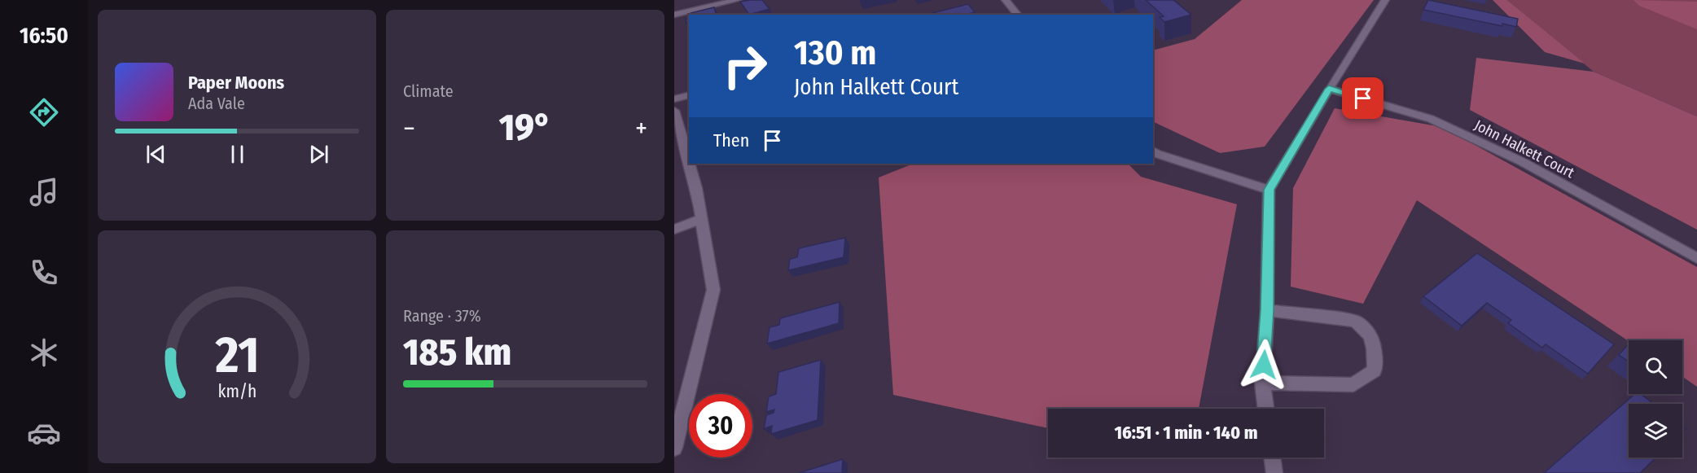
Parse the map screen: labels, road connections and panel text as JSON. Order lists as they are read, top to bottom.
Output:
{
  "streets": {
    "street": ["John Halkett Court"]
  },
  "page": {
    "tabs": "16:50",
    "tile": [
      "Climate",
      ["Range · 37%", "185 km"]
    ],
    "turn": ["130 m", "John Halkett Court"],
    "song": ["Paper Moons", "Ada Vale"],
    "heat": ["−", "19°", "+"],
    "then": "Then",
    "limit": "30",
    "trip": "16:51 · 1 min · 140 m",
    "gauge": ["21", "km/h"]
  }
}
